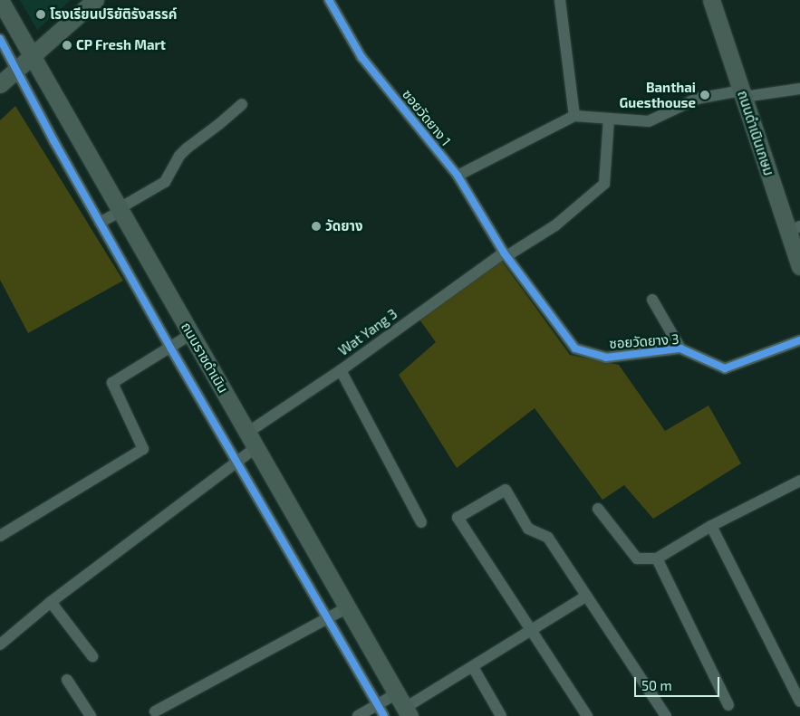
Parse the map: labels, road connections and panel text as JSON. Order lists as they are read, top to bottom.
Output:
{
  "streets": {
    "main road": ["ถนนดำเนินเกษม", "ถนนราชดำเนิน"],
    "street": ["ซอยวัดยาง 1", "Wat Yang 3", "ซอยวัดยาง 3"]
  },
  "crossings": [
    ["ซอยวัดยาง 1", "Wat Yang 3"],
    ["ซอยวัดยาง 1", "ซอยวัดยาง 3"],
    ["Wat Yang 3", "ซอยวัดยาง 3"],
    ["Wat Yang 3", "ถนนราชดำเนิน"]
  ],
  "places": [
    "โรงเรียนปริยัติรังสรรค์",
    "CP Fresh Mart",
    "Banthai Guesthouse",
    "วัดยาง"
  ],
  "scale_bar": "50 m"
}
